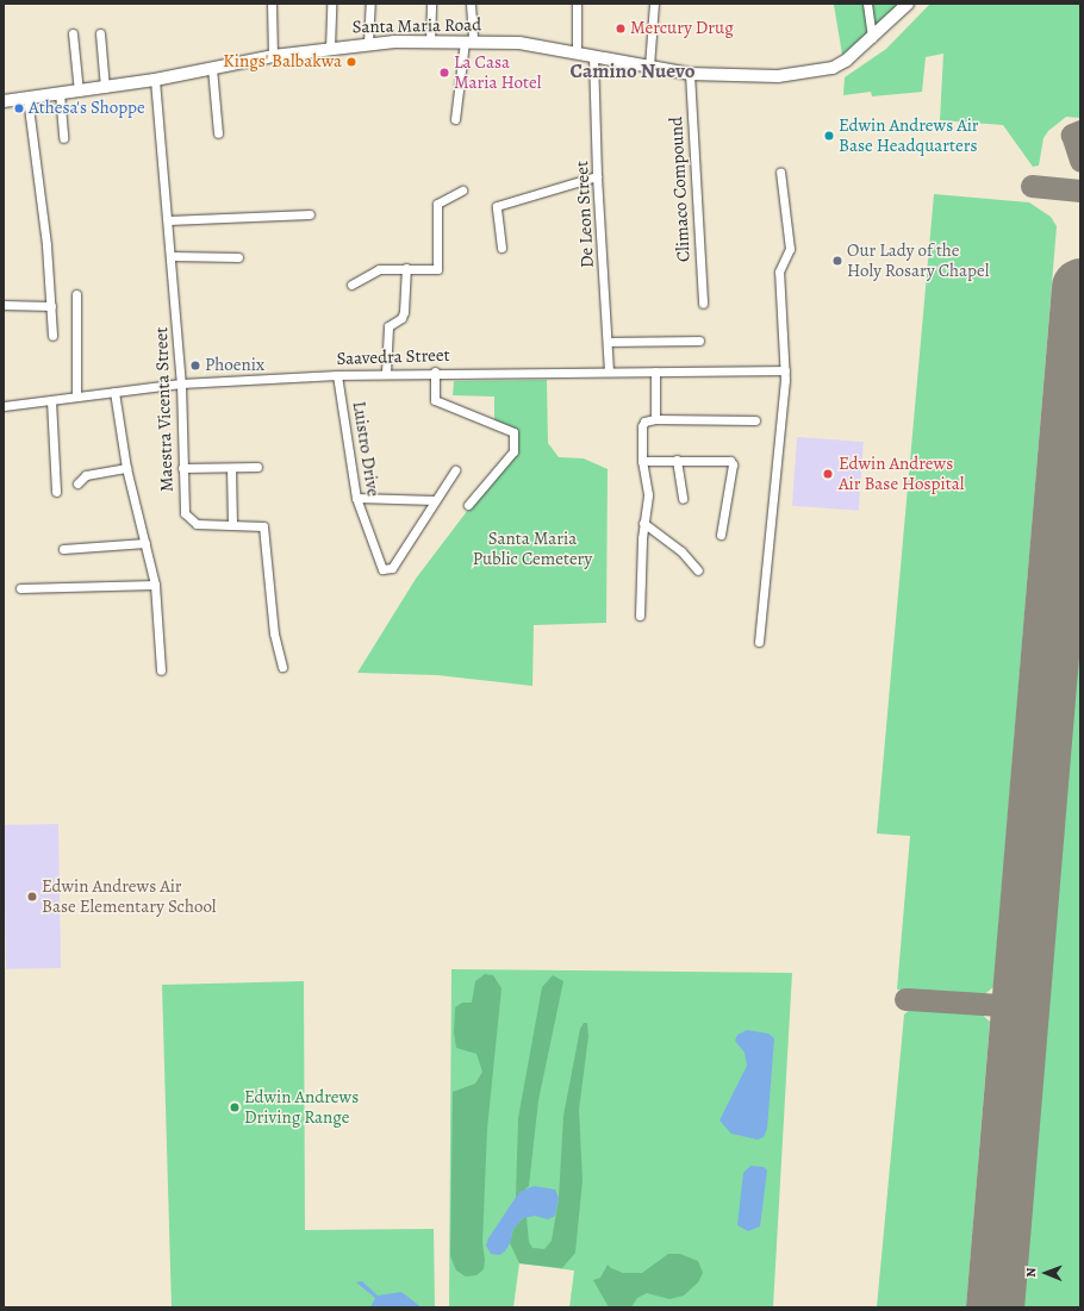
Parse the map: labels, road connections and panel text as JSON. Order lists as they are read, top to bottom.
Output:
{
  "streets": {
    "main road": ["Santa Maria Road"],
    "street": [
      "Climaco Compound",
      "De Leon Street",
      "Saavedra Street",
      "Maestra Vicenta Street",
      "Luistro Drive"
    ]
  },
  "crossings": [
    ["Santa Maria Road", "Climaco Compound"],
    ["Santa Maria Road", "De Leon Street"],
    ["Santa Maria Road", "Maestra Vicenta Street"],
    ["De Leon Street", "Saavedra Street"],
    ["Saavedra Street", "Maestra Vicenta Street"],
    ["Saavedra Street", "Luistro Drive"]
  ],
  "districts": ["Camino Nuevo"],
  "parks": ["Santa Maria Public Cemetery"],
  "places": [
    "Mercury Drug",
    "Kings' Balbakwa",
    "La Casa Maria Hotel",
    "Athesa's Shoppe",
    "Edwin Andrews Air Base Headquarters",
    "Our Lady of the Holy Rosary Chapel",
    "Phoenix",
    "Edwin Andrews Air Base Hospital",
    "Edwin Andrews Air Base Elementary School",
    "Edwin Andrews Driving Range"
  ],
  "north": "left"
}
